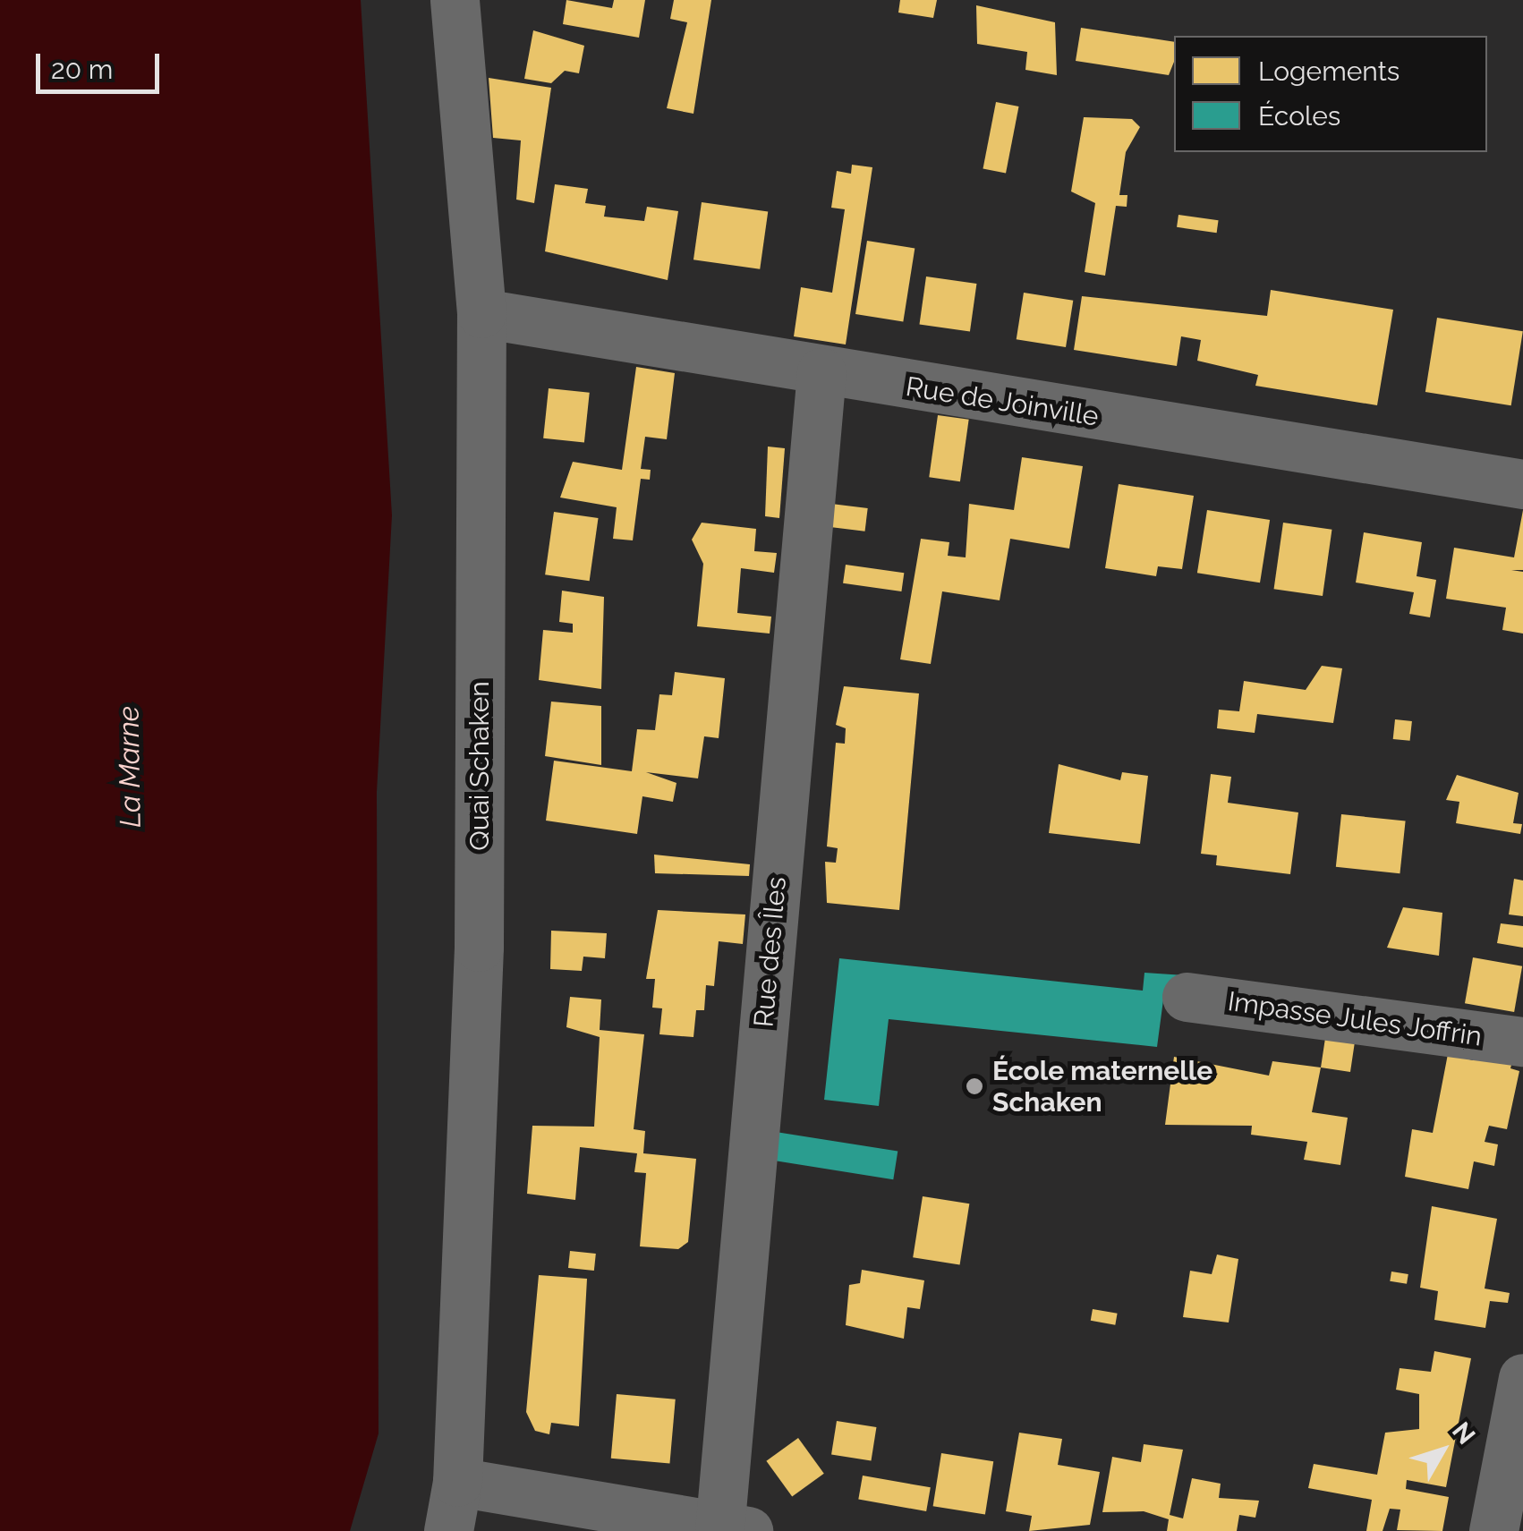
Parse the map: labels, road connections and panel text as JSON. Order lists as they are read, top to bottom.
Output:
{
  "streets": {
    "street": [
      "Rue de Joinville",
      "Quai Schaken",
      "Rue des Îles",
      "Impasse Jules Joffrin"
    ]
  },
  "crossings": [
    ["Rue de Joinville", "Quai Schaken"],
    ["Rue de Joinville", "Rue des Îles"]
  ],
  "water": ["La Marne"],
  "places": ["École maternelle Schaken"],
  "legend": ["Logements", "Écoles"],
  "scale_bar": "20 m",
  "north": "top right"
}
